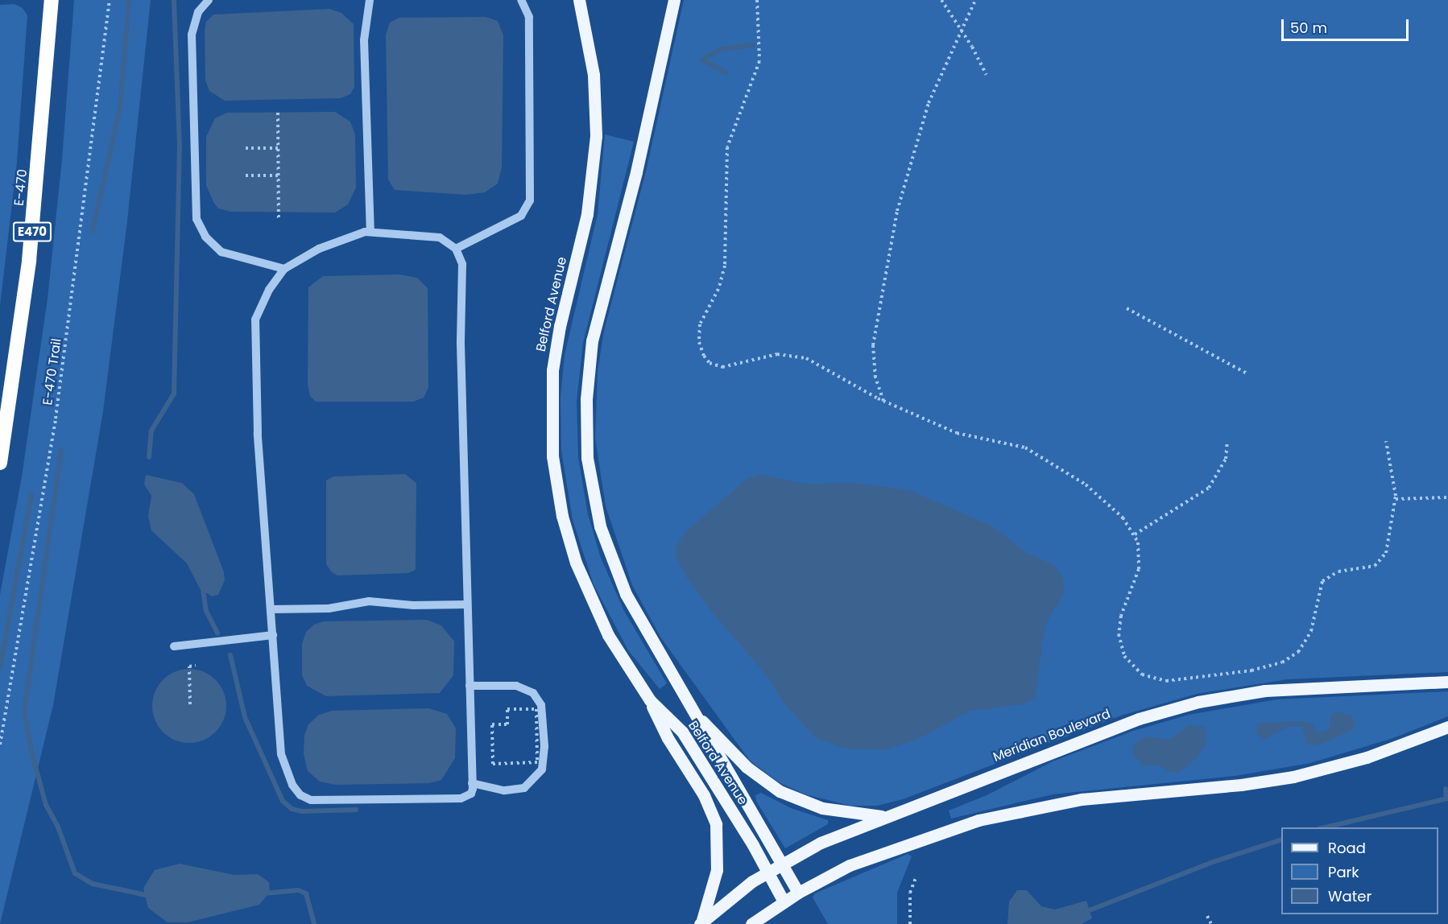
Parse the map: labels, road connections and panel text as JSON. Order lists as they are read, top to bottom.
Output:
{
  "streets": {
    "highway": ["E-470", "E470"],
    "main road": ["Belford Avenue", "Meridian Boulevard"],
    "path": ["E-470 Trail"]
  },
  "crossings": [
    ["Belford Avenue", "Meridian Boulevard"]
  ],
  "legend": ["Road", "Park", "Water"],
  "scale_bar": "50 m"
}
